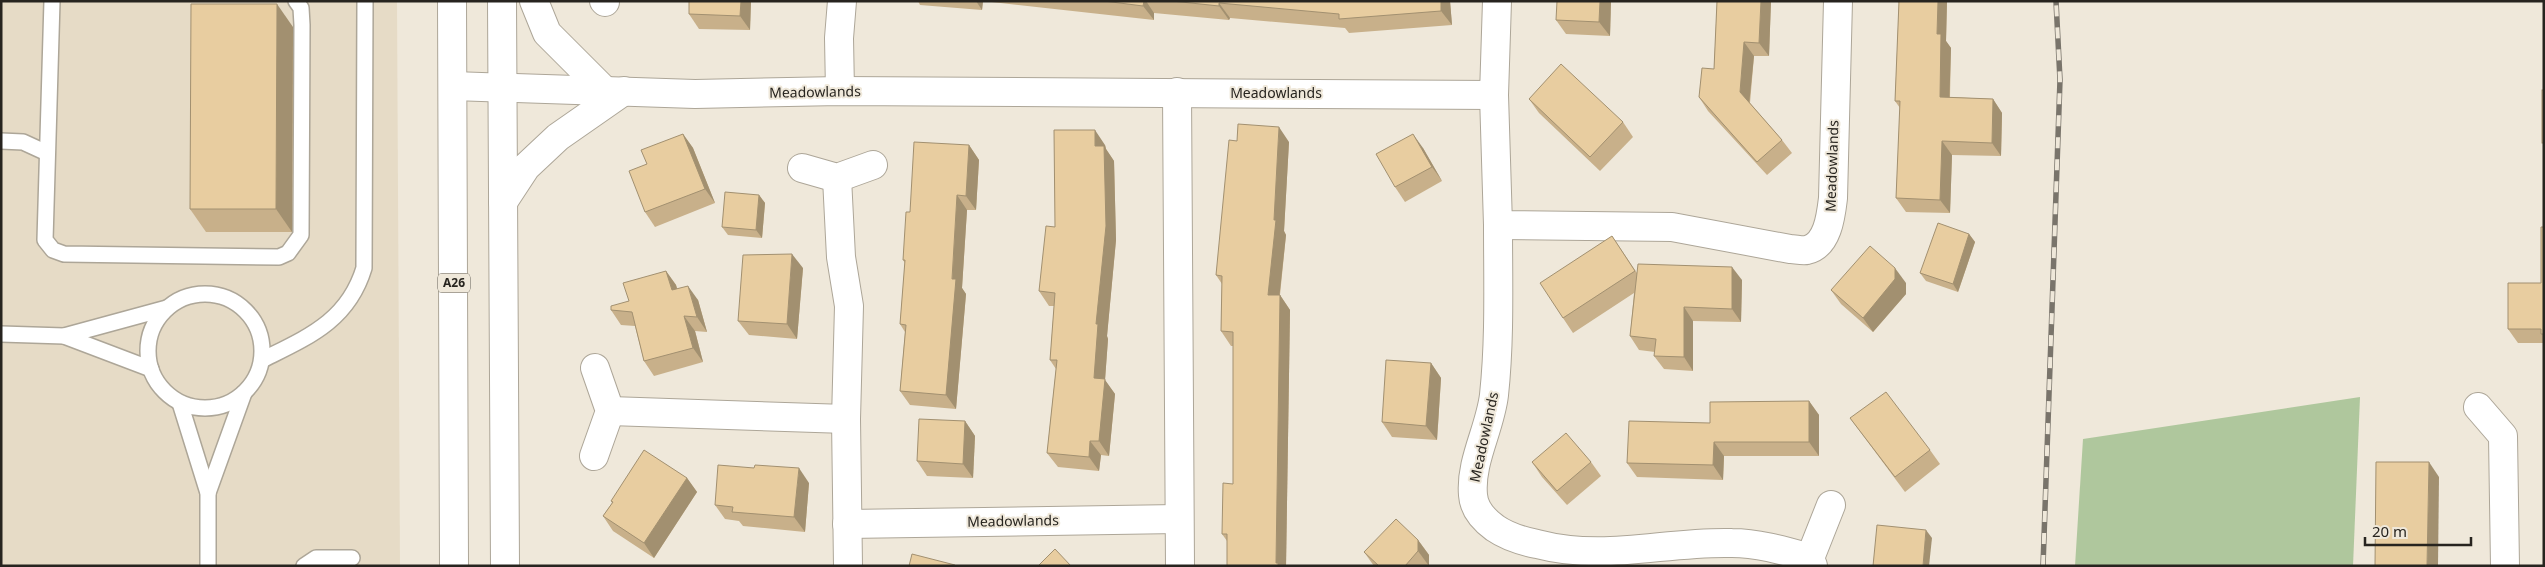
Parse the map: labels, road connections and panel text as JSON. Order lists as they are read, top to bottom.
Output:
{
  "streets": {
    "main road": ["Meadowlands", "A26"]
  },
  "crossings": [
    ["Meadowlands", "A26"]
  ],
  "scale_bar": "20 m"
}
